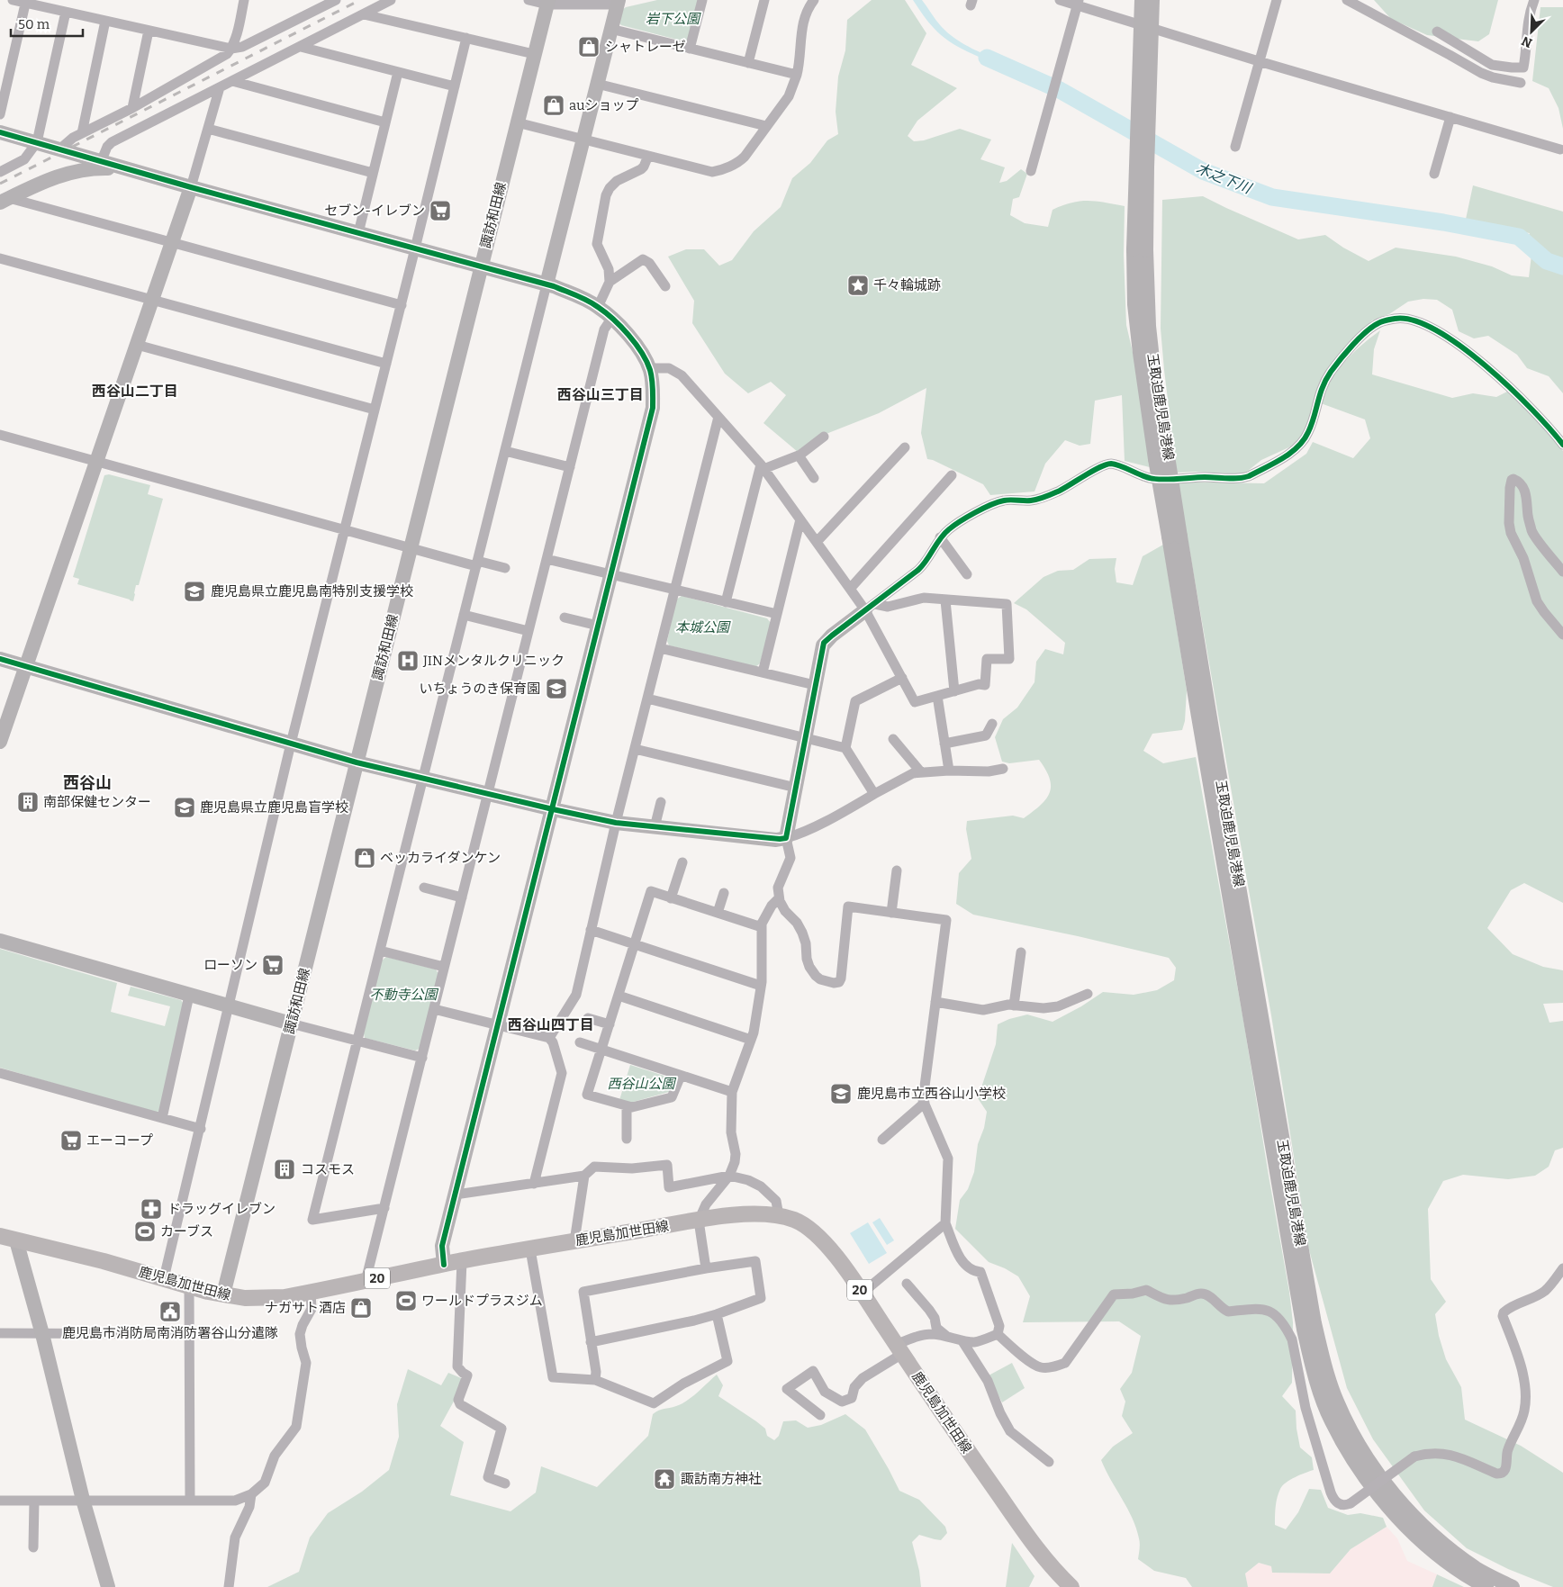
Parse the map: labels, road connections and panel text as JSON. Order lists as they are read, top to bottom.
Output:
{
  "streets": {
    "main road": ["鹿児島加世田線", "20"],
    "street": ["諏訪和田線", "玉取迫鹿児島港線"]
  },
  "crossings": [
    ["諏訪和田線", "鹿児島加世田線"]
  ],
  "districts": [
    "西谷山二丁目",
    "西谷山三丁目",
    "西谷山",
    "西谷山四丁目"
  ],
  "water": ["木之下川"],
  "parks": [
    "岩下公園",
    "本城公園",
    "不動寺公園",
    "西谷山公園"
  ],
  "places": {
    "shop": [
      "シャトレーゼ",
      "auショップ",
      "ベッカライダンケン",
      "ナガサト酒店"
    ],
    "supermarket": ["セブン-イレブン", "ローソン", "エーコープ"],
    "place": ["千々輪城跡"],
    "school or university": [
      "鹿児島県立鹿児島南特別支援学校",
      "いちょうのき保育園",
      "鹿児島県立鹿児島盲学校",
      "鹿児島市立西谷山小学校"
    ],
    "hospital": ["JINメンタルクリニック"],
    "building": ["南部保健センター", "コスモス"],
    "pharmacy": ["ドラッグイレブン"],
    "sports": ["カーブス", "ワールドプラスジム"],
    "public building": ["鹿児島市消防局南消防署谷山分遣隊"],
    "temple": ["諏訪南方神社"]
  },
  "scale_bar": "50 m",
  "north": "bottom left"
}
